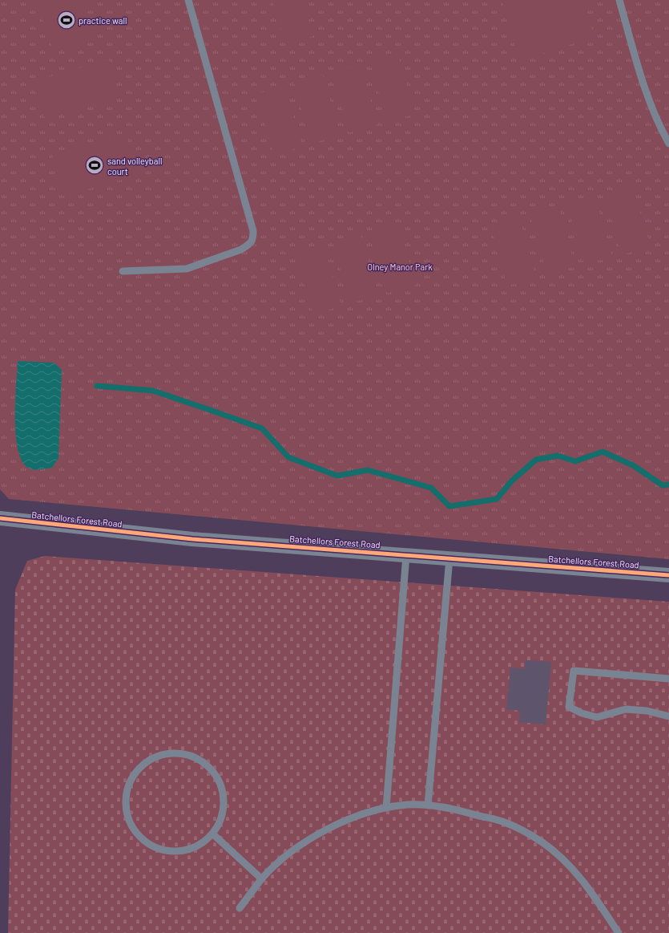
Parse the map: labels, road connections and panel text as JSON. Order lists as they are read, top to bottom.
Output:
{
  "streets": {
    "street": ["Batchellors Forest Road"]
  },
  "parks": ["Olney Manor Park"],
  "places": {
    "sports": ["practice wall", "sand volleyball court"]
  }
}
